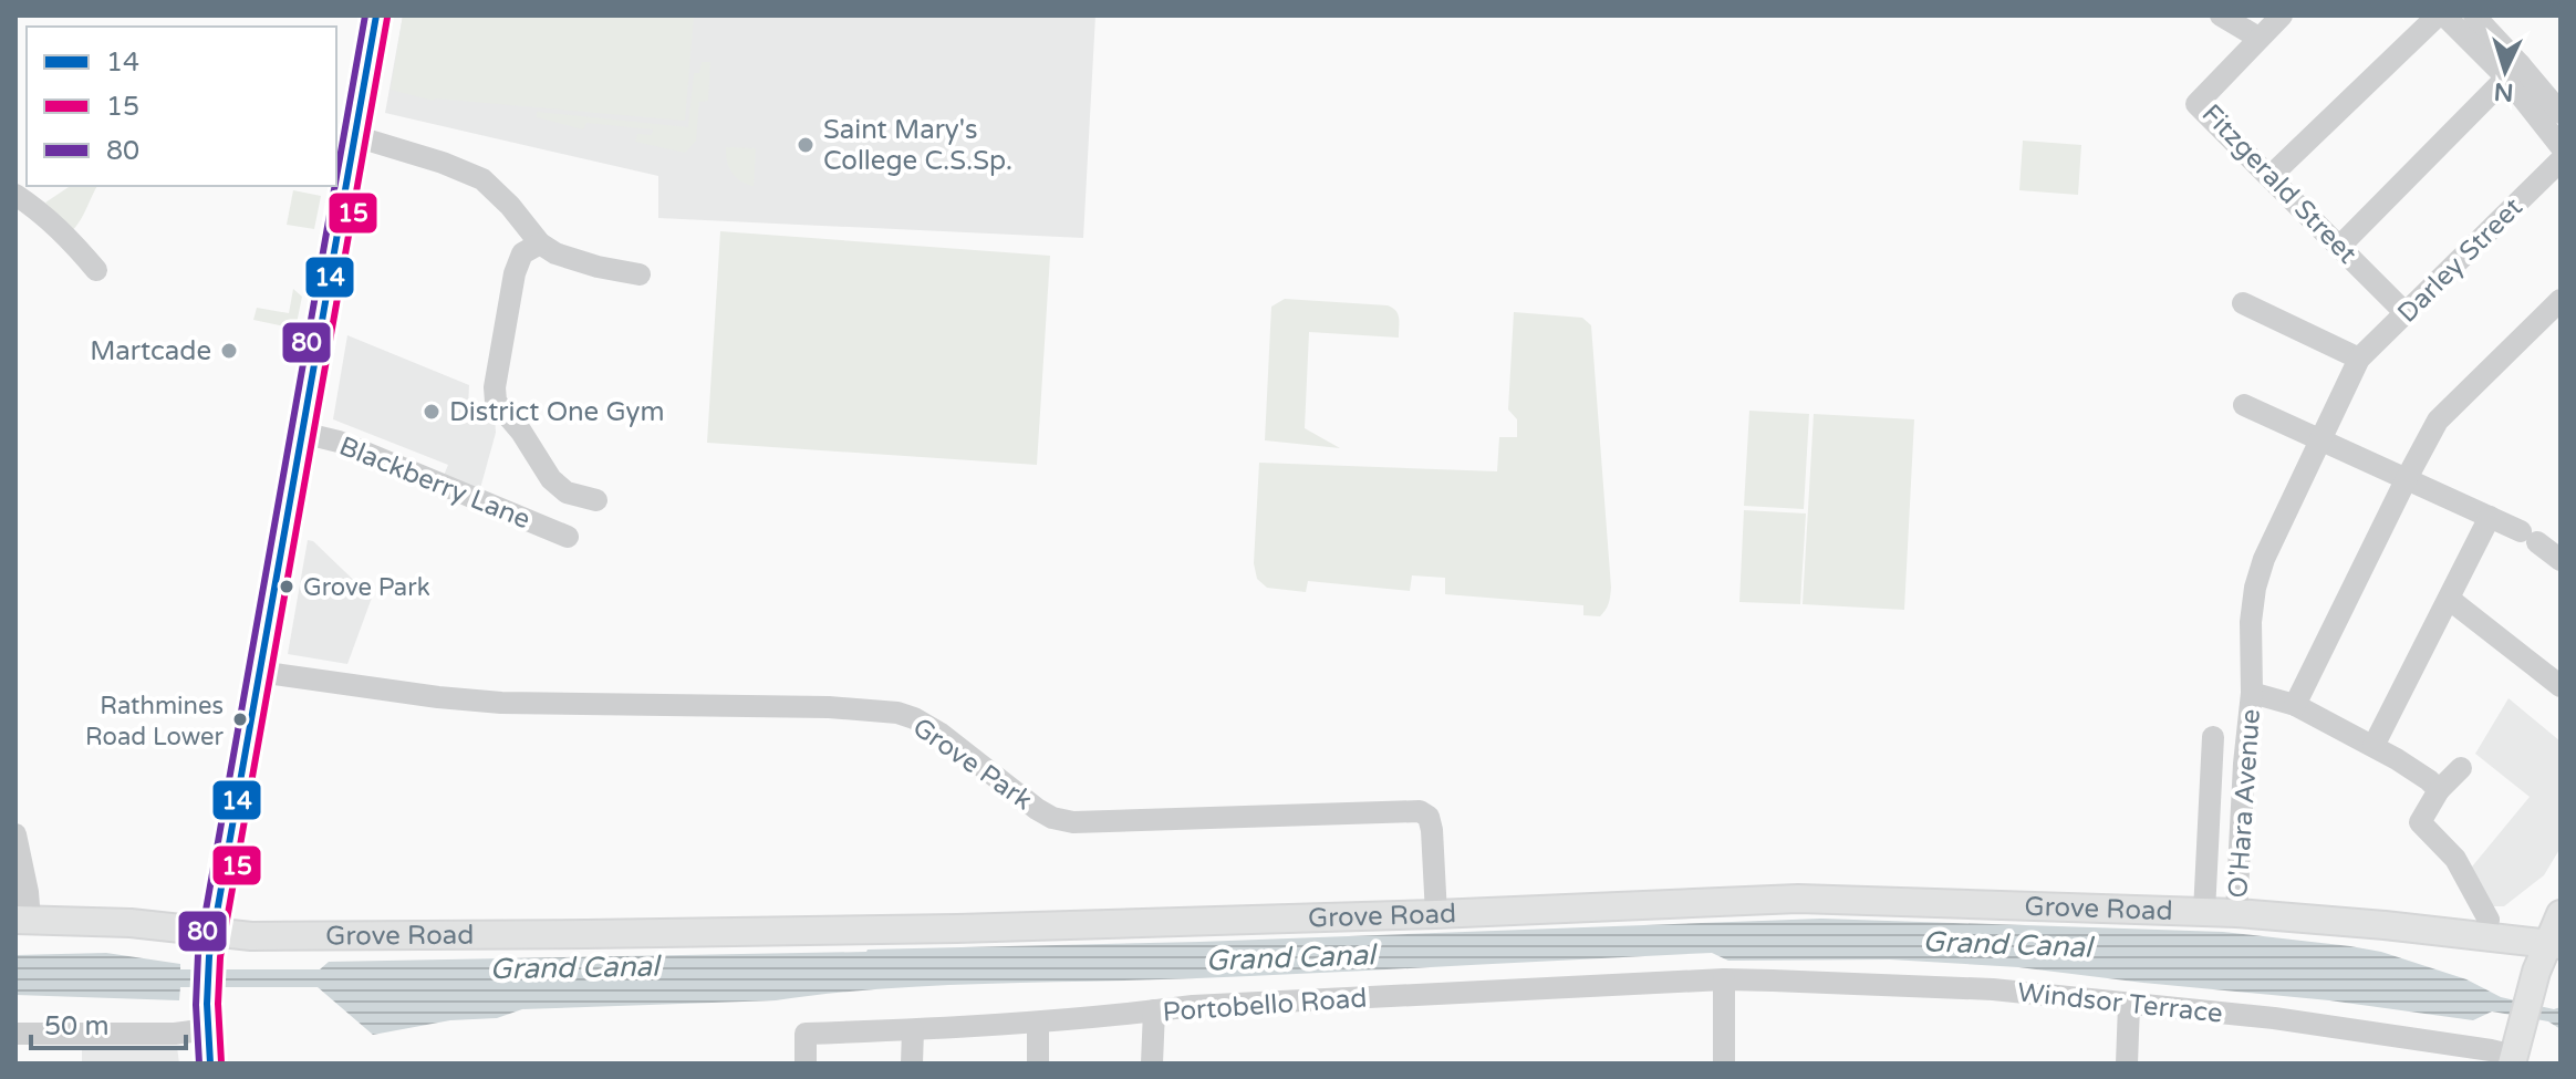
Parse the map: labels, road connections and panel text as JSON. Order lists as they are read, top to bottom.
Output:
{
  "streets": {
    "main road": ["Grove Road"],
    "street": [
      "Fitzgerald Street",
      "Darley Street",
      "Blackberry Lane",
      "Grove Park",
      "O'Hara Avenue",
      "Windsor Terrace",
      "Portobello Road"
    ]
  },
  "crossings": [
    ["Fitzgerald Street", "Darley Street"],
    ["Darley Street", "O'Hara Avenue"],
    ["Grove Park", "Grove Road"],
    ["O'Hara Avenue", "Grove Road"],
    ["Windsor Terrace", "Portobello Road"]
  ],
  "water": ["Grand Canal"],
  "places": [
    "Saint Mary's College C.S.Sp.",
    "Martcade",
    "District One Gym",
    "Grove Park",
    "Rathmines Road Lower"
  ],
  "lines": ["transit line 14", "transit line 80", "transit line 15"],
  "legend": ["14", "15", "80"],
  "scale_bar": "50 m",
  "north": "bottom"
}
